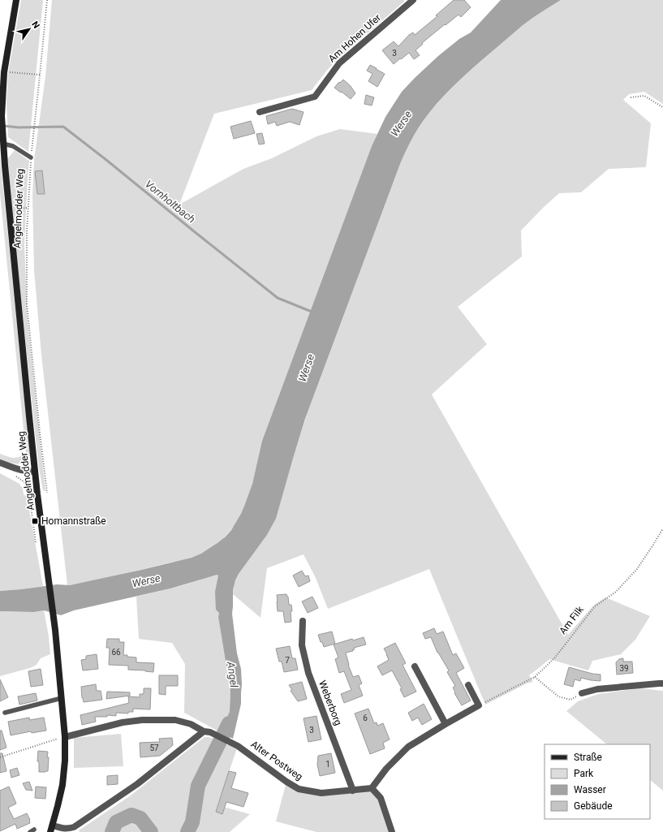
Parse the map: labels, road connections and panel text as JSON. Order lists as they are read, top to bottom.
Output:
{
  "streets": {
    "street": [
      "Am Hohen Ufer",
      "Angelmodder Weg",
      "Weberborg",
      "Alter Postweg"
    ],
    "path": ["Am Filk"]
  },
  "crossings": [
    ["Angelmodder Weg", "Alter Postweg"],
    ["Weberborg", "Alter Postweg"]
  ],
  "water": ["Werse", "Vornholtbach", "Angel"],
  "places": {
    "transit": ["Homannstraße"]
  },
  "house_numbers": [
    "3",
    "66",
    "7",
    "39",
    "6",
    "3",
    "57",
    "1"
  ],
  "legend": [
    "Straße",
    "Park",
    "Wasser",
    "Gebäude"
  ],
  "north": "top right"
}
